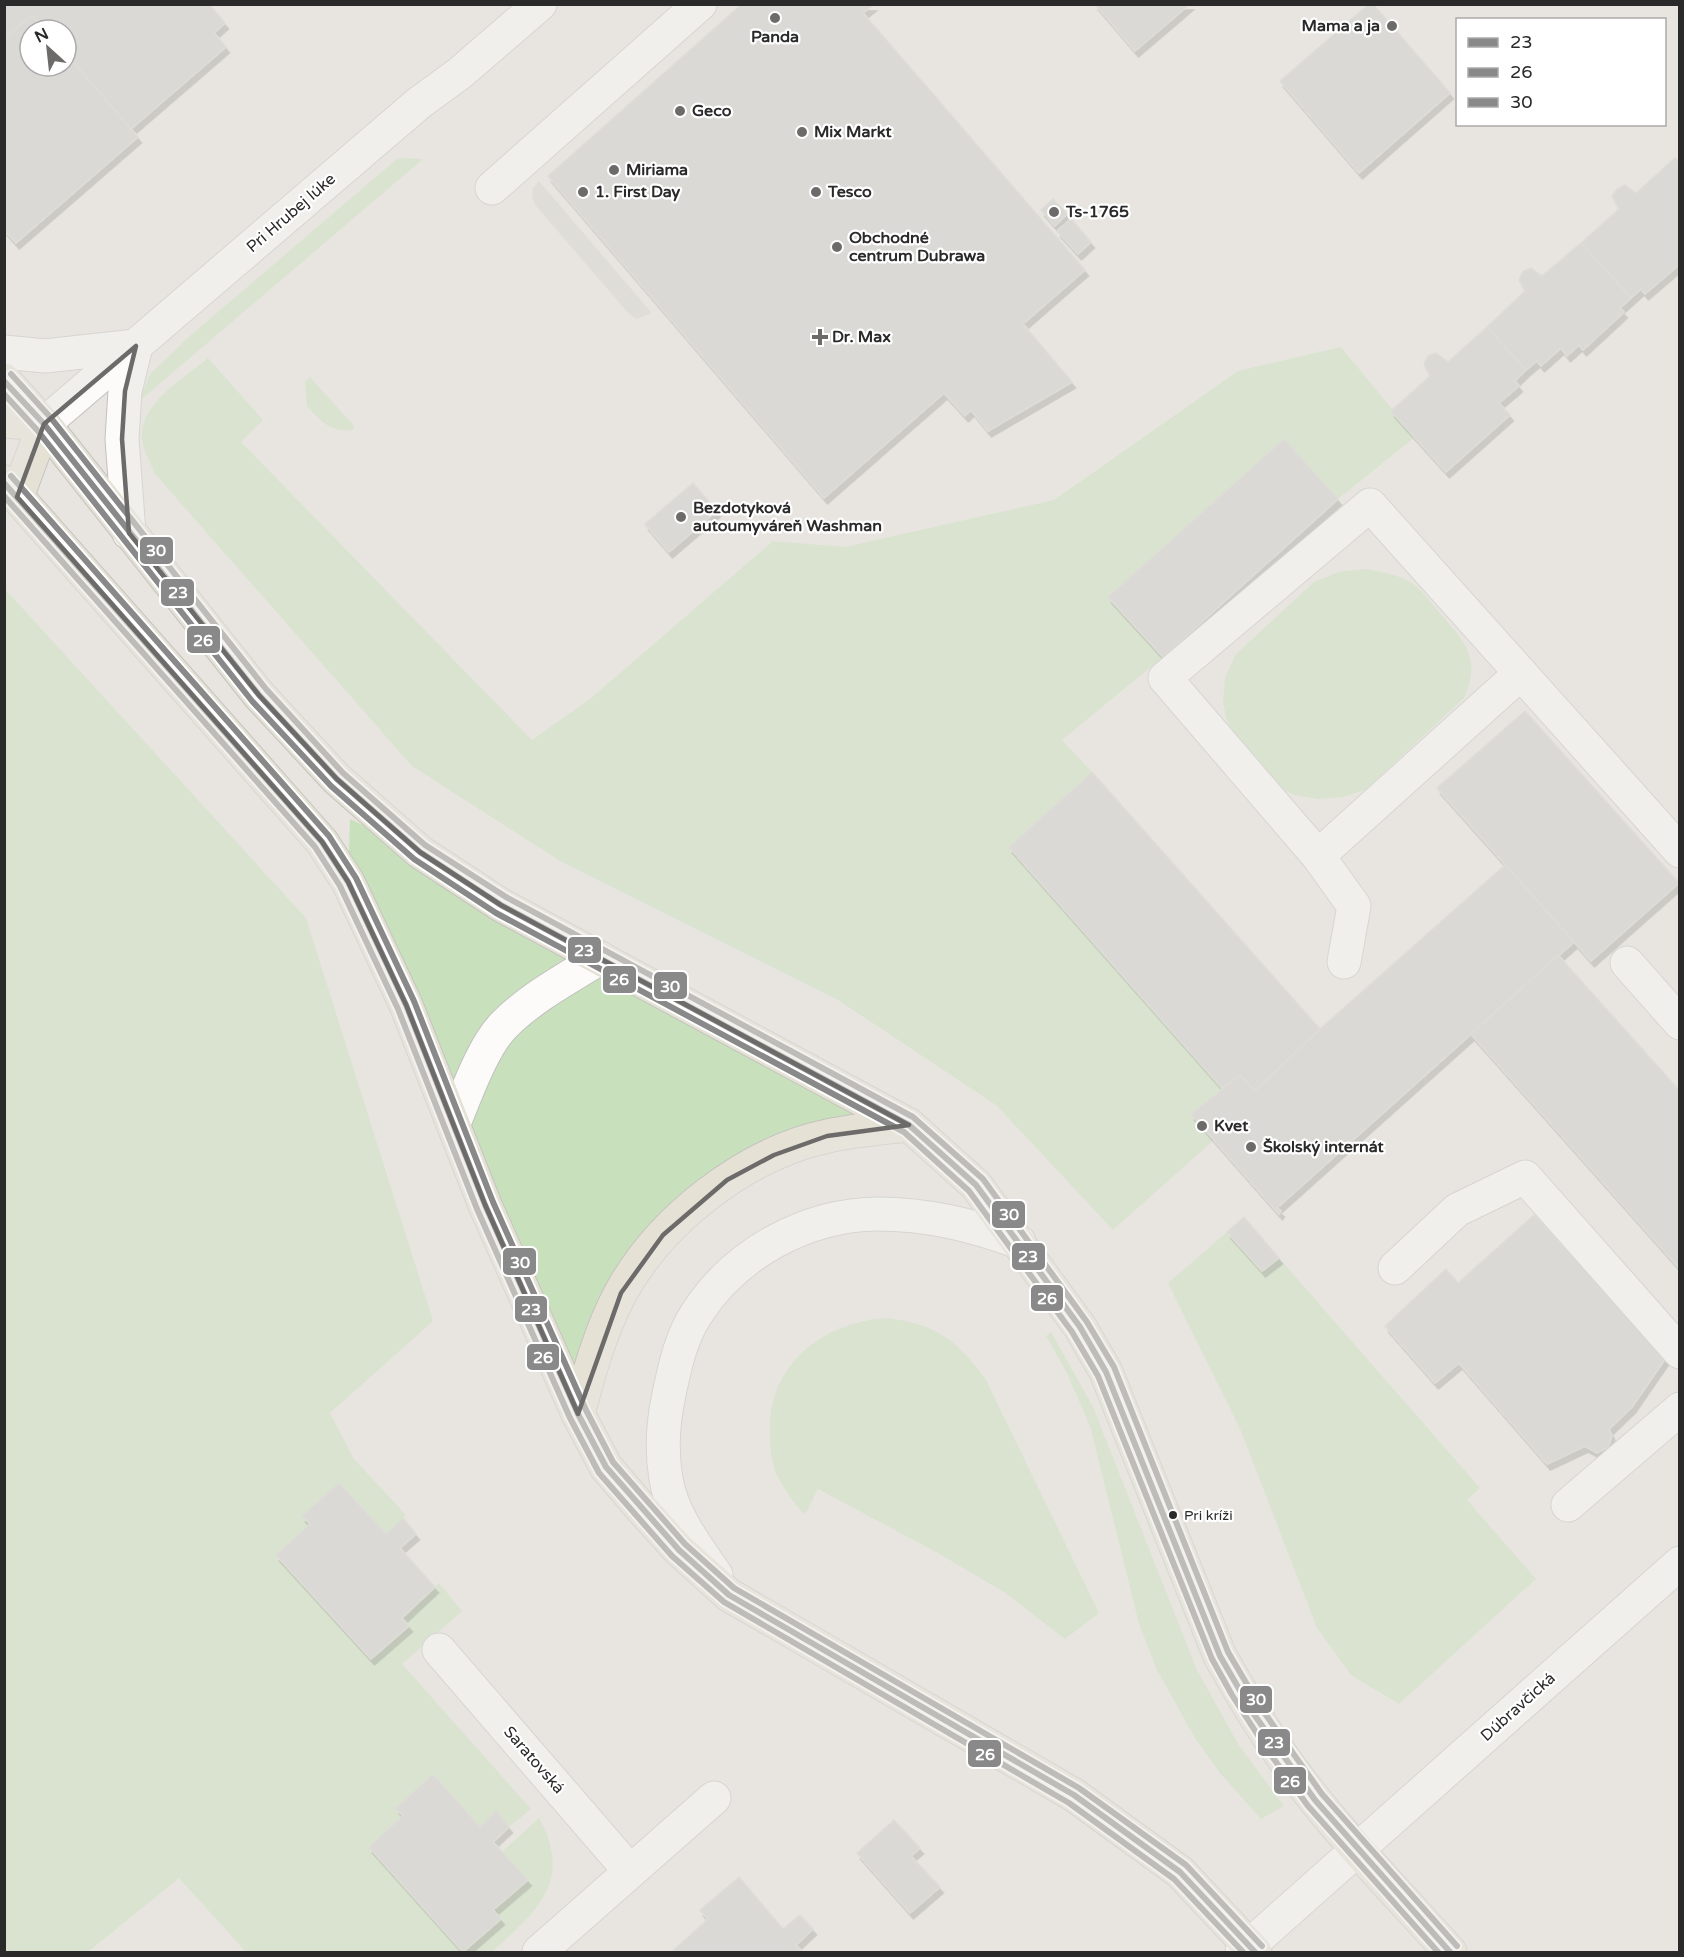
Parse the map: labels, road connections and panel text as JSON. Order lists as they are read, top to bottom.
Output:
{
  "streets": {
    "street": ["Pri Hrubej lúke", "Dúbravčická", "Saratovská"]
  },
  "places": {
    "other": [
      "Panda",
      "Mama a ja",
      "Geco",
      "Mix Markt",
      "Miriama",
      "1. First Day",
      "Tesco",
      "Ts-1765",
      "Obchodné centrum Dubrawa",
      "Bezdotyková autoumyváreň Washman",
      "Kvet",
      "Školský internát",
      "Pri kríži"
    ],
    "health": ["Dr. Max"]
  },
  "lines": ["transit line 30", "transit line 23", "transit line 26"],
  "legend": ["23", "26", "30"],
  "north": "top left"
}
